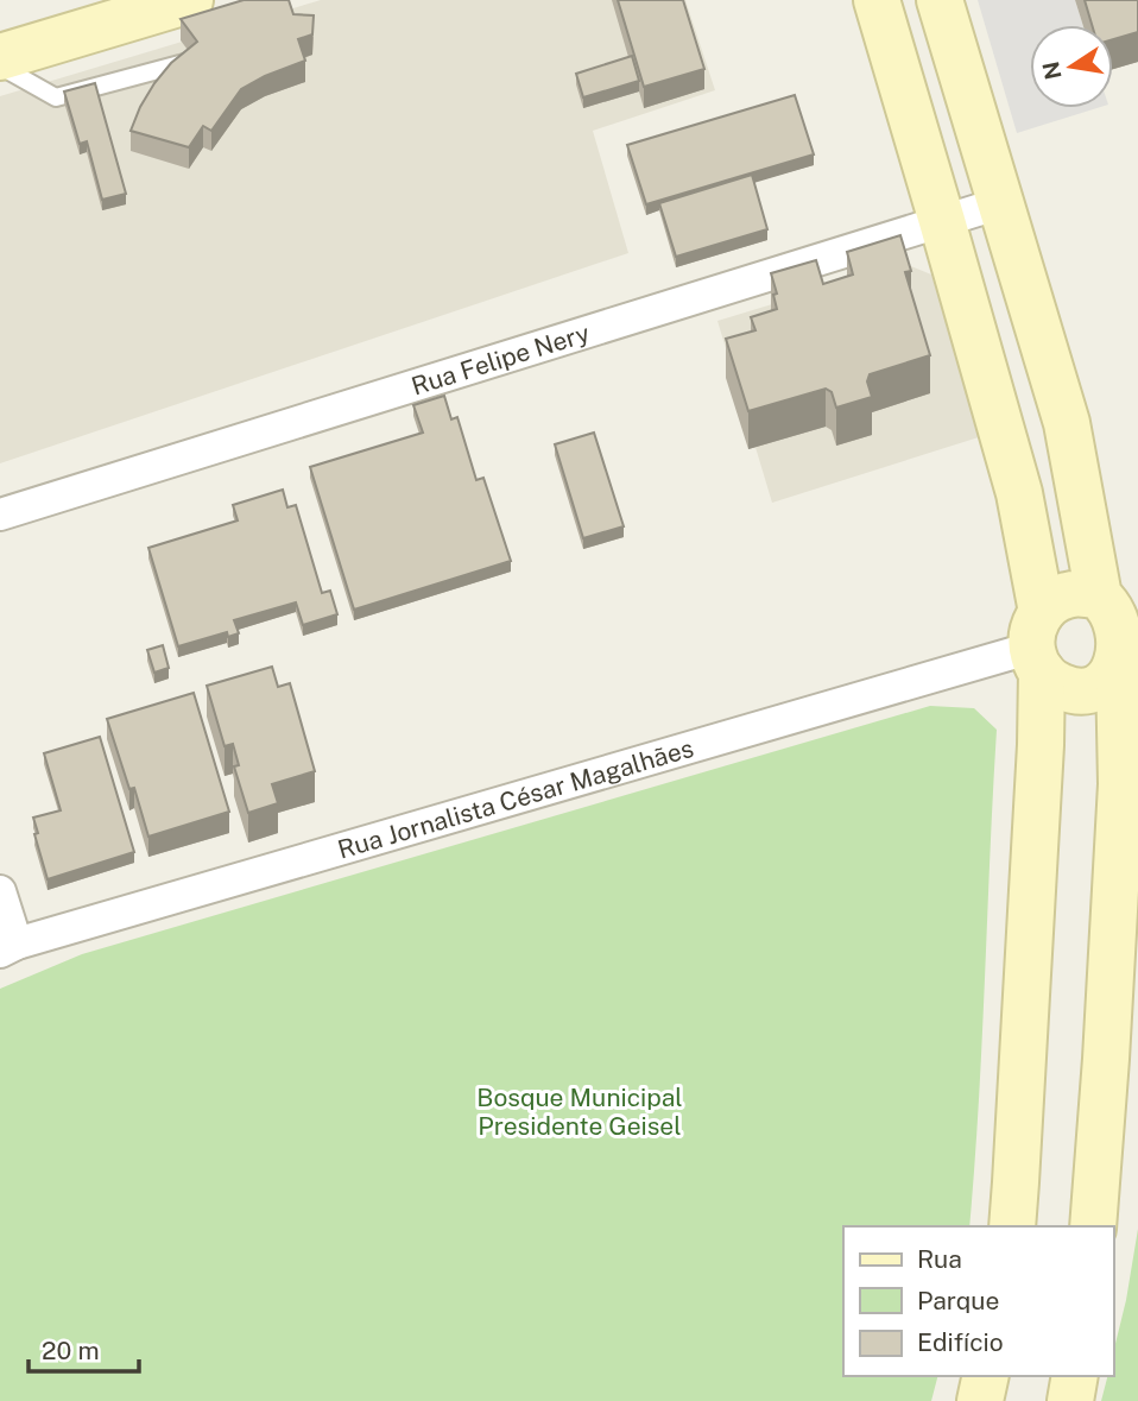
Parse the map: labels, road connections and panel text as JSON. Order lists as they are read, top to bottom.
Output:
{
  "streets": {
    "street": ["Rua Felipe Nery", "Rua Jornalista César Magalhães"]
  },
  "parks": ["Bosque Municipal Presidente Geisel"],
  "legend": ["Rua", "Parque", "Edifício"],
  "scale_bar": "20 m",
  "north": "left"
}
